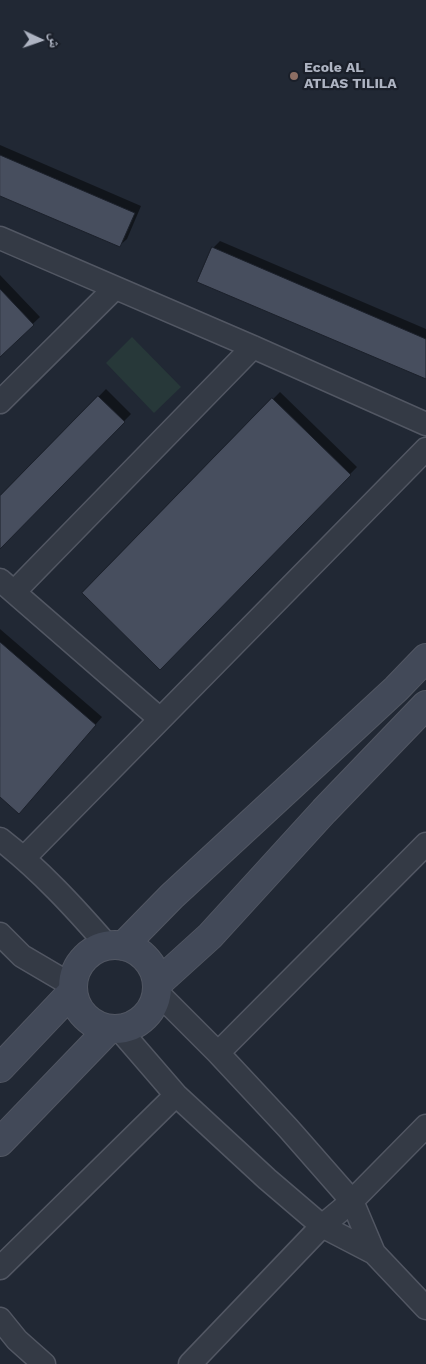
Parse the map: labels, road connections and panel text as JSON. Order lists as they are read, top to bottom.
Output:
{
  "places": ["Ecole AL ATLAS TILILA"],
  "north": "right"
}
